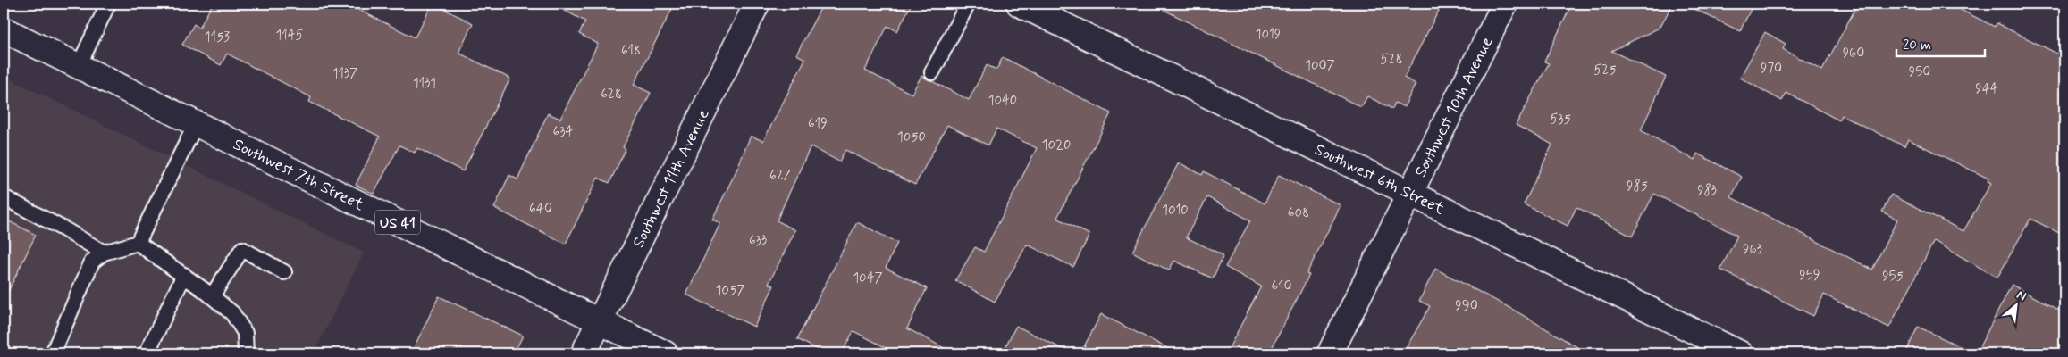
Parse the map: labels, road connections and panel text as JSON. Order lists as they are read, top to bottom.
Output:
{
  "streets": {
    "street": [
      "Southwest 10th Avenue",
      "Southwest 7th Street",
      "Southwest 11th Avenue",
      "Southwest 6th Street",
      "US 41"
    ]
  },
  "crossings": [
    ["Southwest 10th Avenue", "Southwest 6th Street"],
    ["Southwest 7th Street", "Southwest 11th Avenue"]
  ],
  "house_numbers": [
    "1019",
    "1145",
    "1153",
    "618",
    "960",
    "528",
    "1007",
    "970",
    "525",
    "950",
    "1137",
    "1131",
    "944",
    "628",
    "1040",
    "535",
    "619",
    "634",
    "1050",
    "1020",
    "627",
    "985",
    "983",
    "640",
    "1010",
    "608",
    "633",
    "963",
    "959",
    "955",
    "1047",
    "610",
    "1057",
    "990"
  ],
  "scale_bar": "20 m",
  "north": "top right"
}
